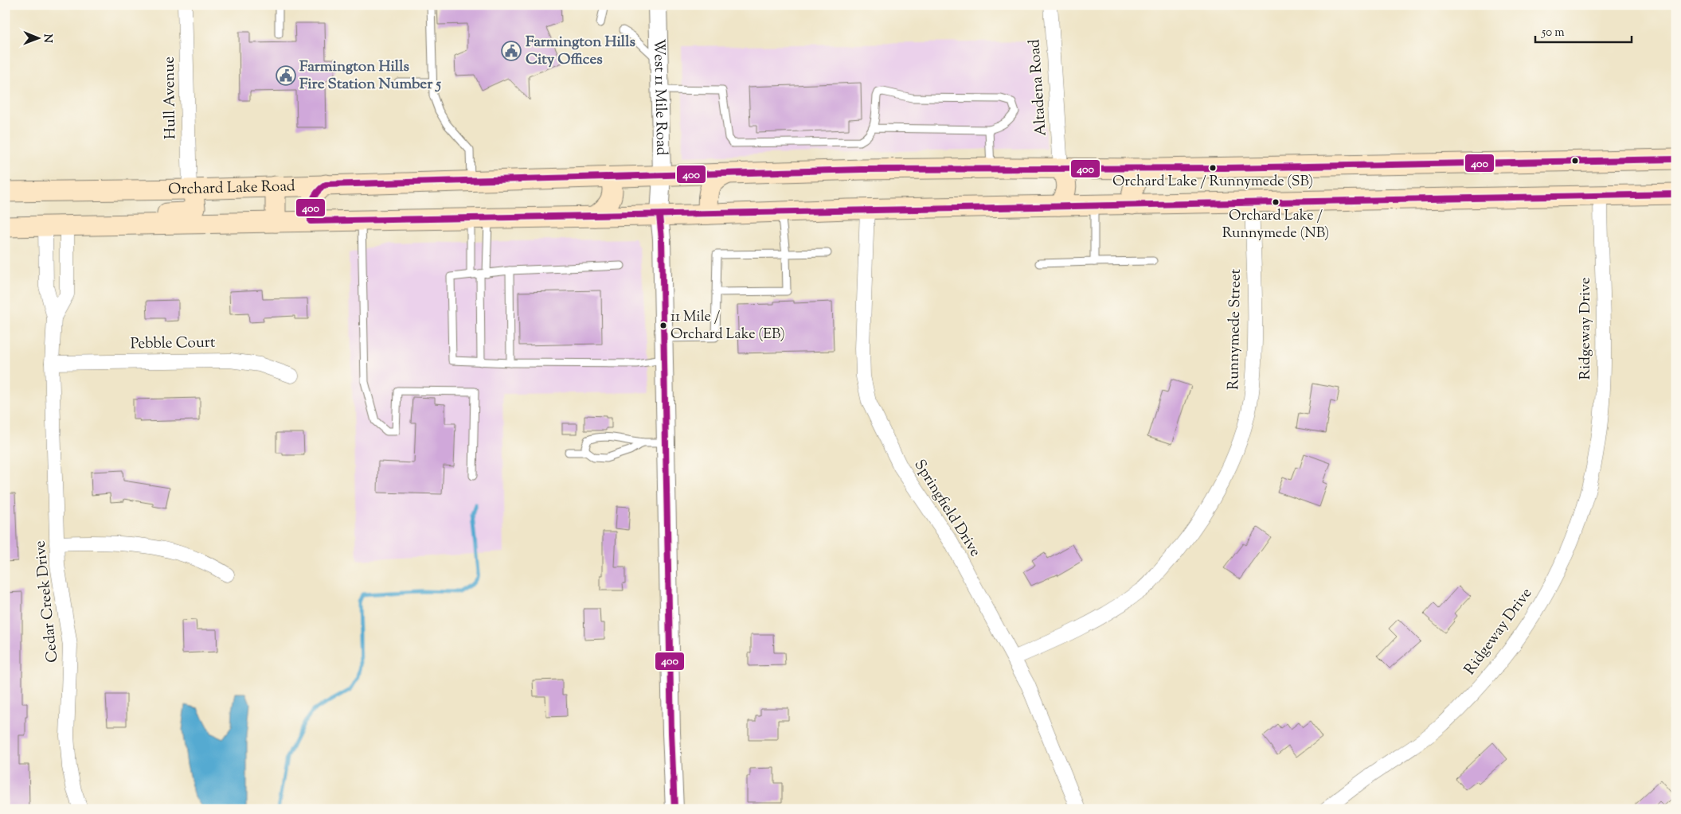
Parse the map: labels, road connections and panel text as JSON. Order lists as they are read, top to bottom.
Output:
{
  "streets": {
    "main road": ["Orchard Lake Road"],
    "street": [
      "Altadena Road",
      "West 11 Mile Road",
      "Hull Avenue",
      "Ridgeway Drive",
      "Runnymede Street",
      "Pebble Court",
      "Springfield Drive",
      "Cedar Creek Drive"
    ]
  },
  "crossings": [
    ["Altadena Road", "Orchard Lake Road"],
    ["West 11 Mile Road", "Orchard Lake Road"],
    ["Hull Avenue", "Orchard Lake Road"],
    ["Runnymede Street", "Springfield Drive"],
    ["Pebble Court", "Cedar Creek Drive"]
  ],
  "places": {
    "public building": ["Farmington Hills City Offices", "Farmington Hills Fire Station Number 5"],
    "other": ["Orchard Lake / Runnymede (SB)", "Orchard Lake / Runnymede (NB)", "11 Mile / Orchard Lake (EB)"]
  },
  "lines": ["transit line 400"],
  "scale_bar": "50 m",
  "north": "right"
}
